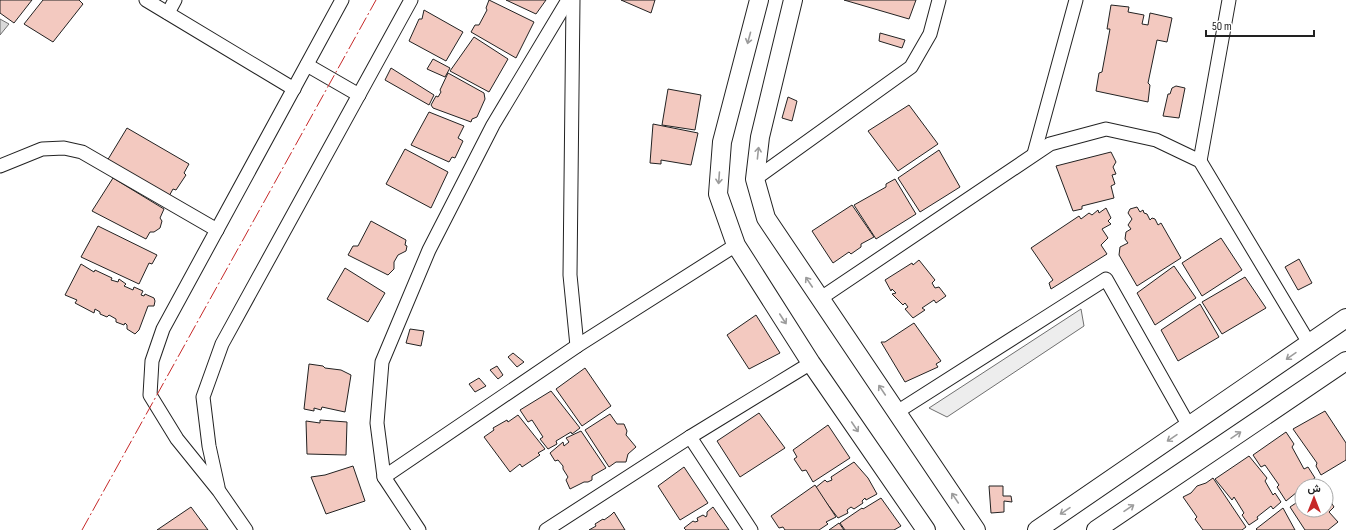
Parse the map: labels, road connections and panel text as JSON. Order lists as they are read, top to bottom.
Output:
{
  "scale_bar": "50 m",
  "north": "top"
}
